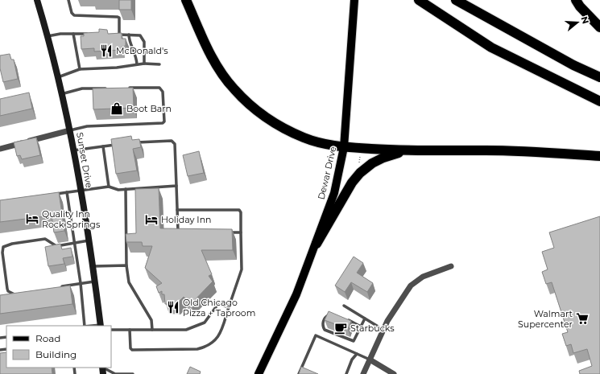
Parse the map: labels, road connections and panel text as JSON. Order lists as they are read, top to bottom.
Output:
{
  "streets": {
    "main road": ["Dewar Drive"],
    "street": ["Sunset Drive"]
  },
  "places": {
    "restaurant": ["McDonald's", "Old Chicago Pizza + Taproom"],
    "shop": ["Boot Barn"],
    "hotel": ["Quality Inn Rock Springs", "Holiday Inn"],
    "supermarket": ["Walmart Supercenter"],
    "cafe": ["Starbucks"]
  },
  "legend": ["Road", "Building"],
  "north": "right"
}
